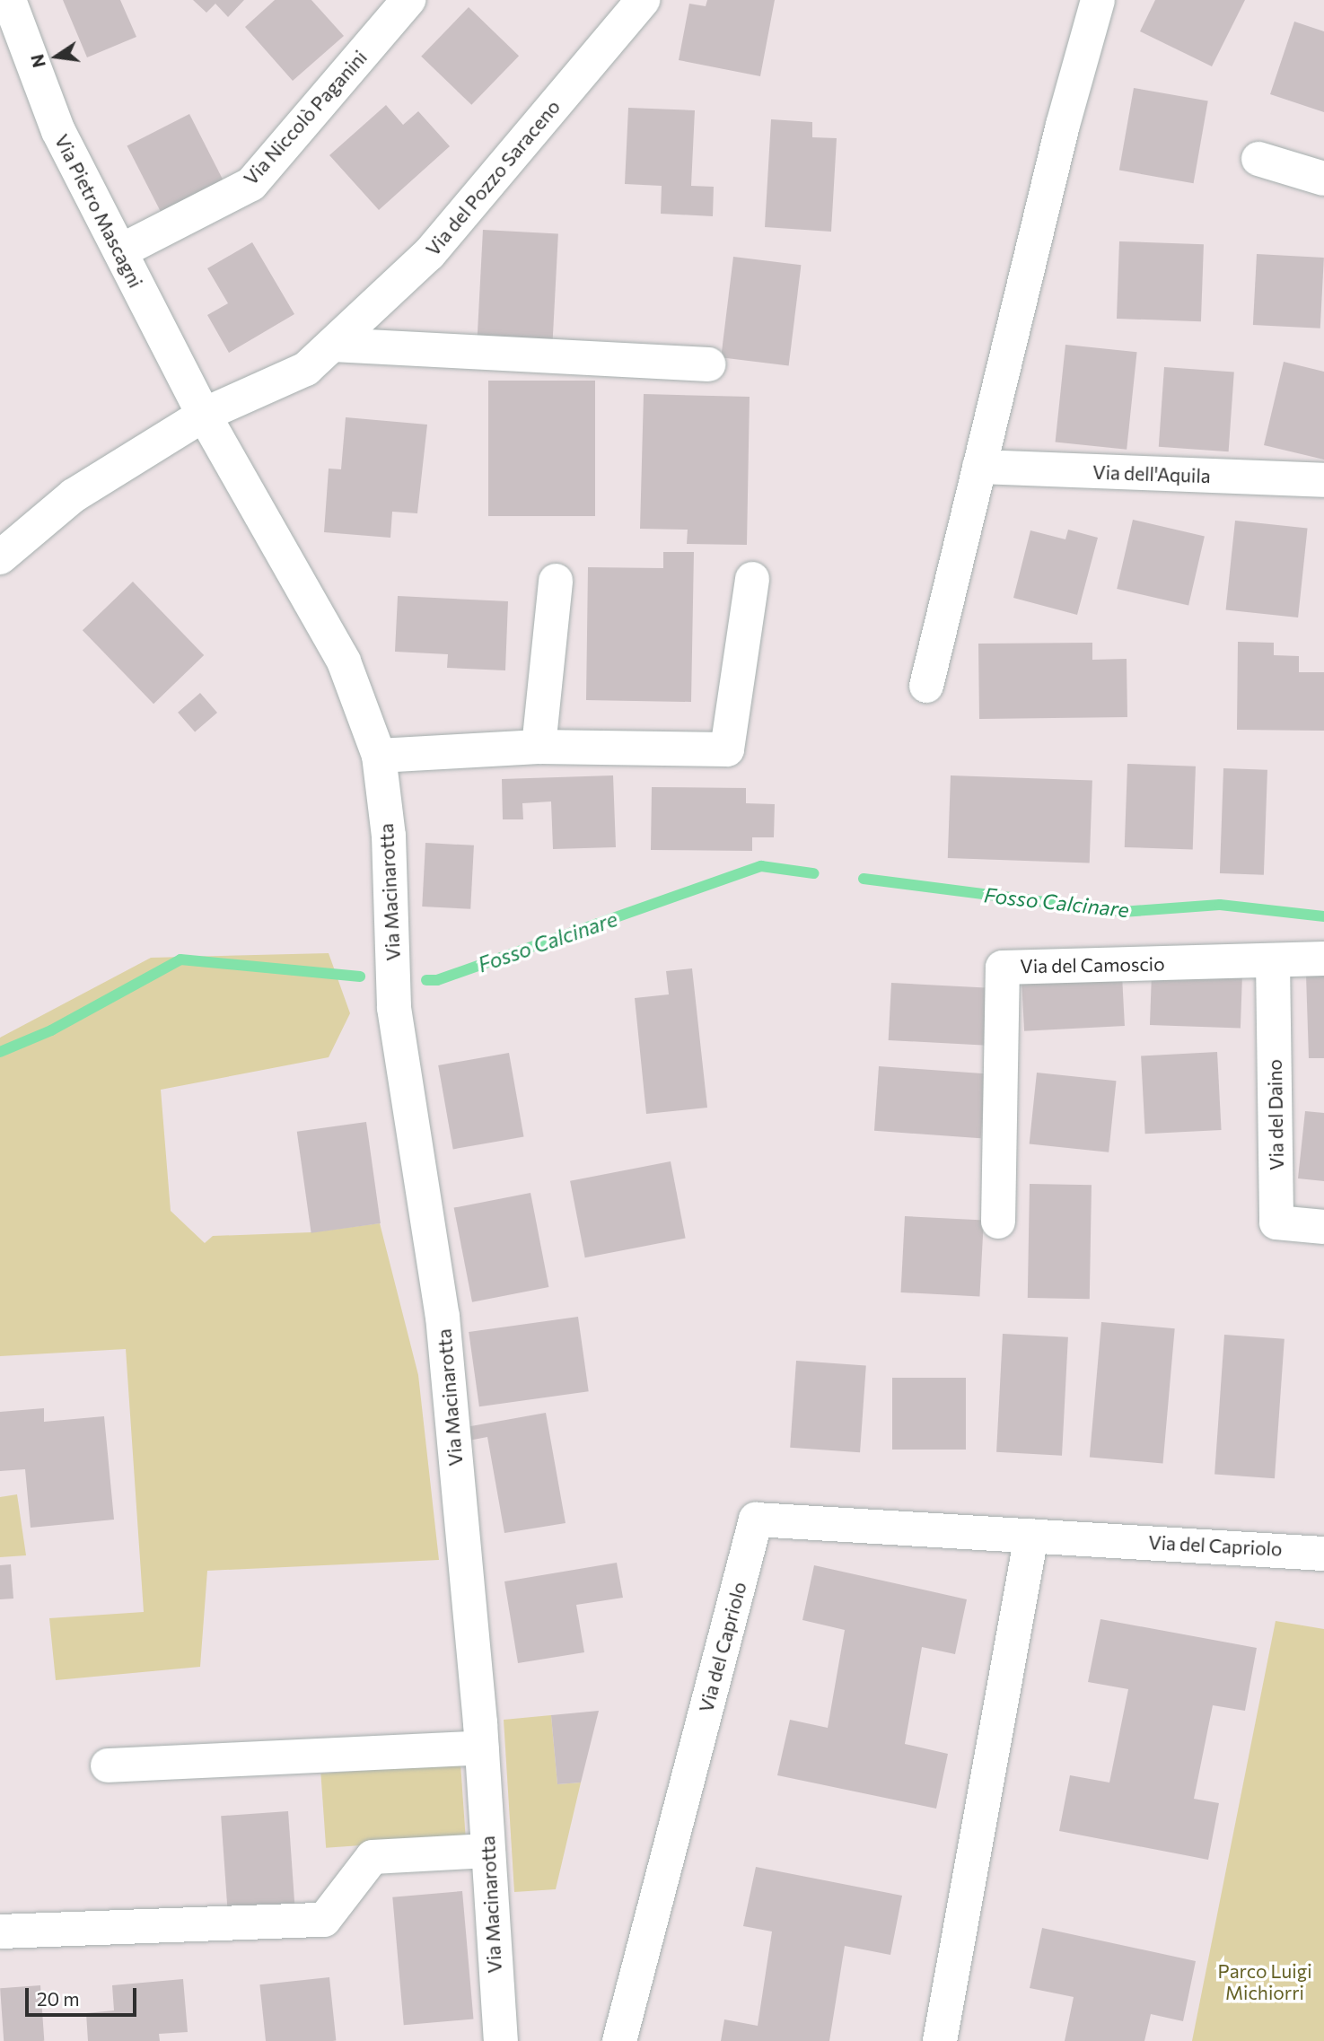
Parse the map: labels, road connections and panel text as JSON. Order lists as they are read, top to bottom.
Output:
{
  "streets": {
    "street": [
      "Via Niccolò Paganini",
      "Via del Pozzo Saraceno",
      "Via Pietro Mascagni",
      "Via dell'Aquila",
      "Via Macinarotta",
      "Via del Camoscio",
      "Via del Daino",
      "Via del Capriolo"
    ]
  },
  "crossings": [
    ["Via Niccolò Paganini", "Via Pietro Mascagni"],
    ["Via del Pozzo Saraceno", "Via Pietro Mascagni"],
    ["Via del Pozzo Saraceno", "Via Macinarotta"],
    ["Via Pietro Mascagni", "Via Macinarotta"],
    ["Via del Camoscio", "Via del Daino"]
  ],
  "water": ["Fosso Calcinare"],
  "parks": ["Parco Luigi Michiorri"],
  "scale_bar": "20 m",
  "north": "left"
}
